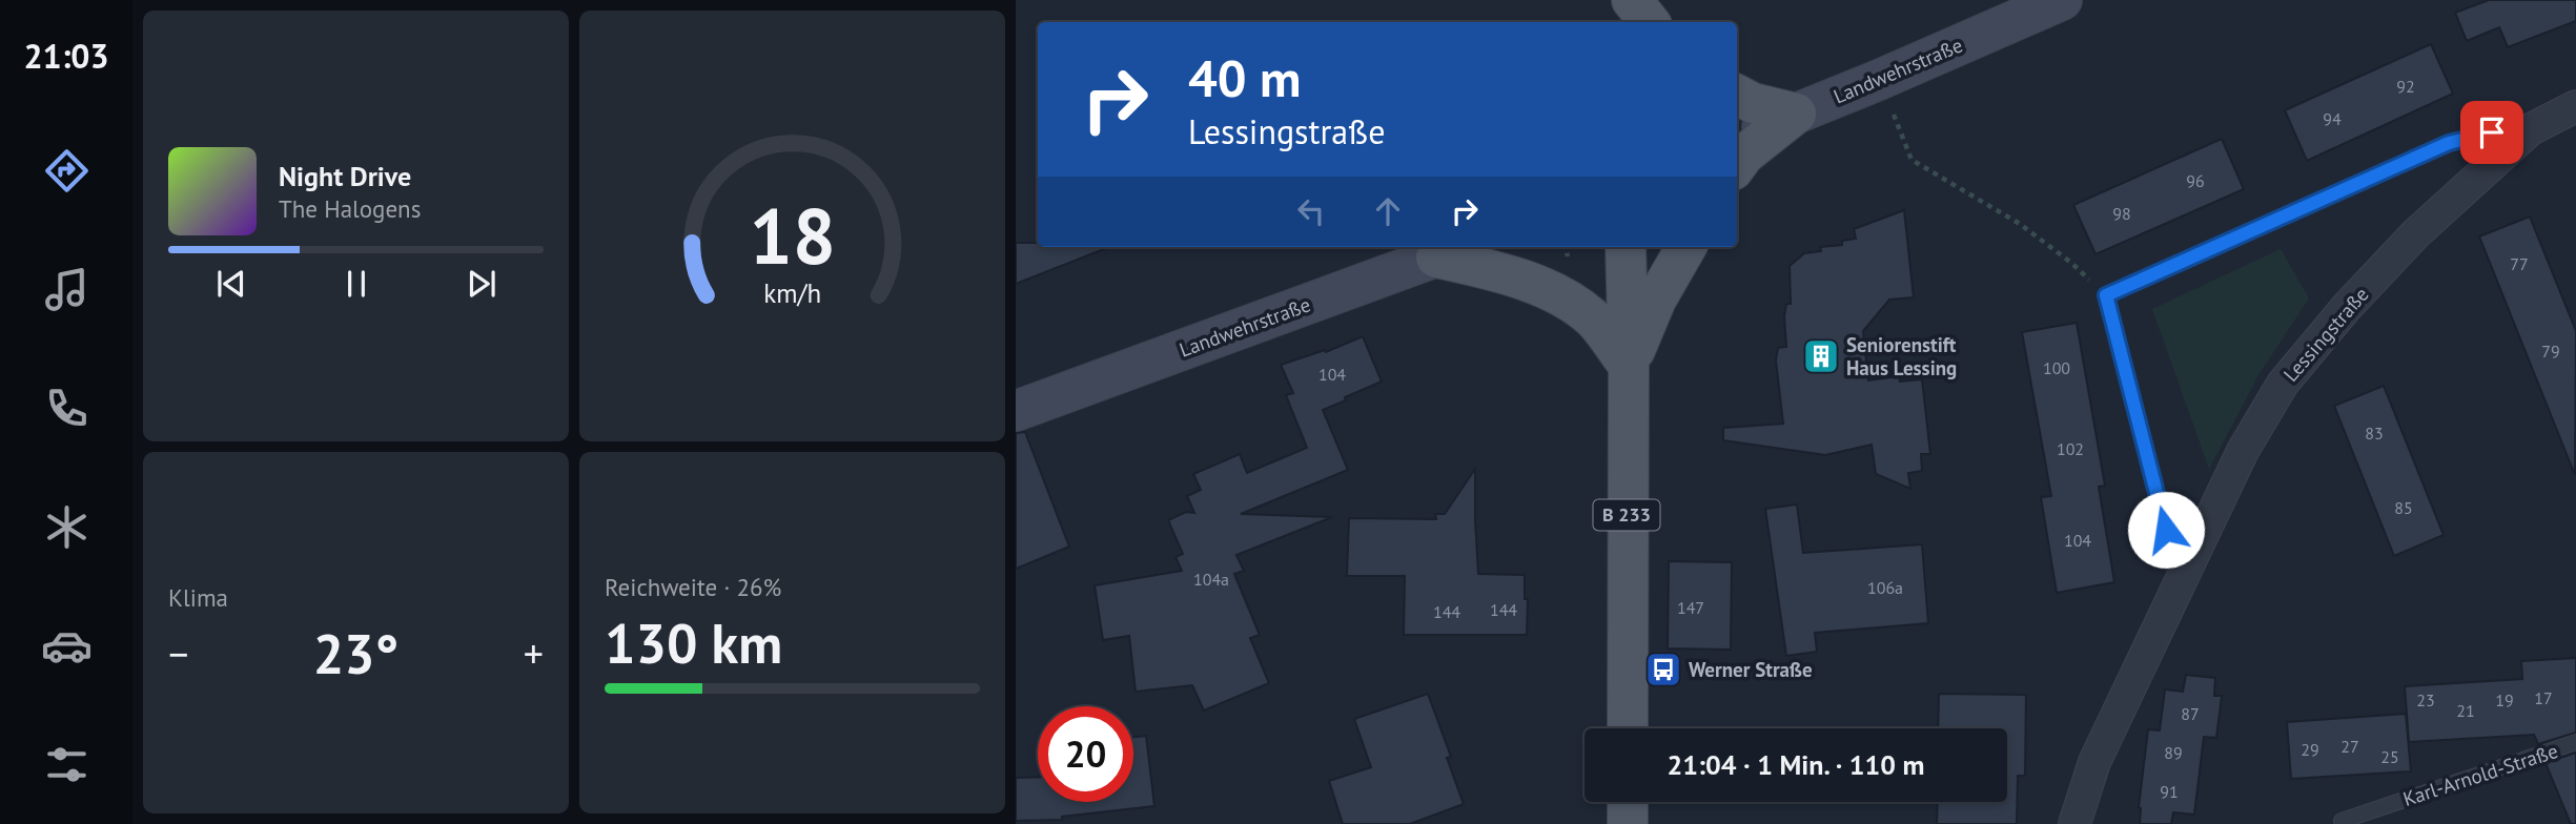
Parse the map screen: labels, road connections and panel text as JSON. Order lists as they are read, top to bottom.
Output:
{
  "streets": {
    "main road": ["Landwehrstraße", "B 233"],
    "street": ["Lessingstraße"],
    "lane": ["Karl-Arnold-Straße"]
  },
  "places": {
    "building": ["Seniorenstift Haus Lessing"],
    "bus stop": ["Werner Straße"]
  },
  "house_numbers": [
    "92",
    "94",
    "96",
    "98",
    "77",
    "79",
    "100",
    "104",
    "83",
    "102",
    "85",
    "104",
    "104a",
    "106a",
    "147",
    "144",
    "144",
    "17",
    "23",
    "19",
    "21",
    "87",
    "27",
    "29",
    "89",
    "25",
    "91"
  ],
  "page": {
    "tabs": "21:03",
    "turn": ["40 m", "Lessingstraße"],
    "song": ["Night Drive", "The Halogens"],
    "tile": [
      "Klima",
      ["Reichweite · 26%", "130 km"]
    ],
    "heat": ["−", "23°", "+"],
    "limit": "20",
    "trip": "21:04 · 1 Min. · 110 m",
    "gauge": ["18", "km/h"]
  }
}
